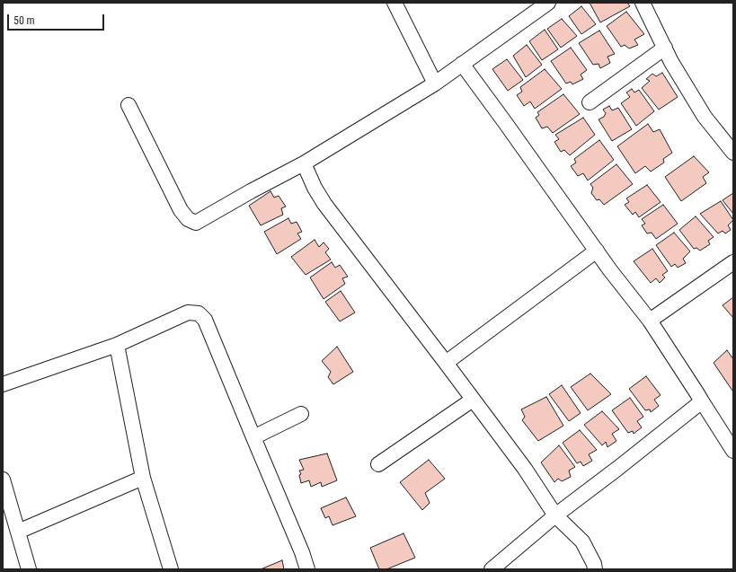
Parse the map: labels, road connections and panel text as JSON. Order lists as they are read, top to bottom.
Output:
{
  "scale_bar": "50 m"
}
